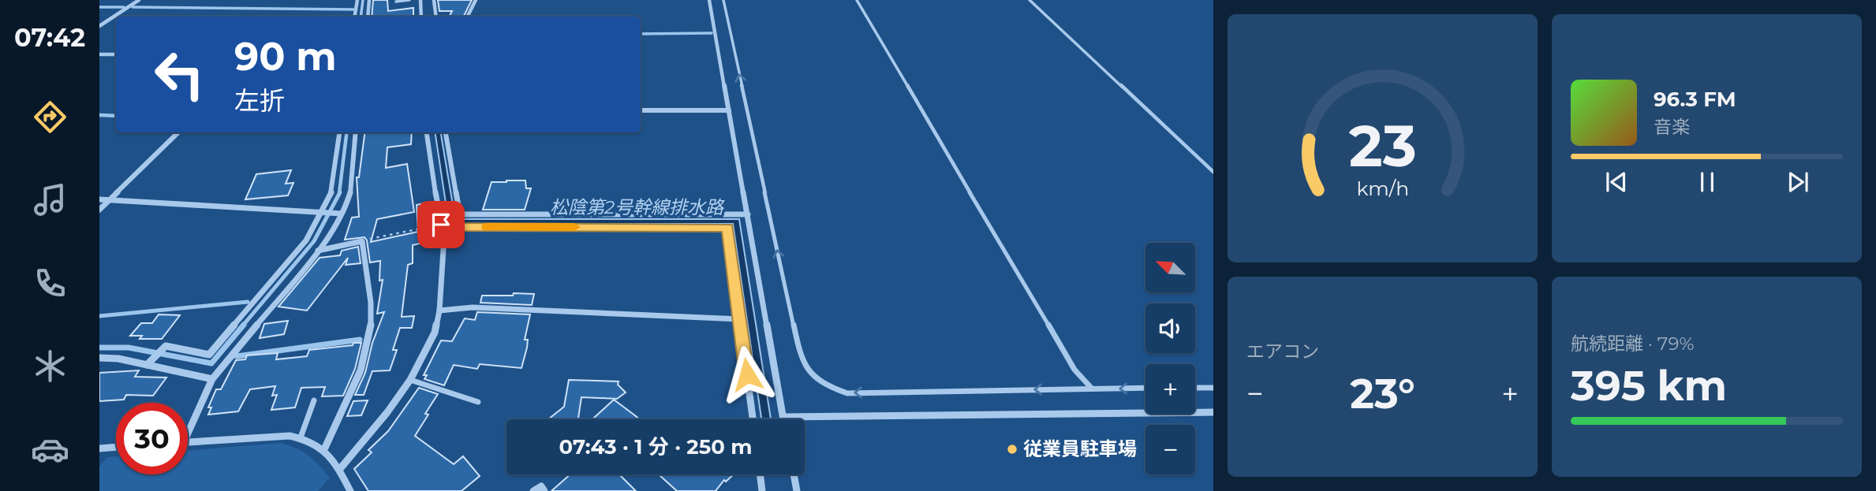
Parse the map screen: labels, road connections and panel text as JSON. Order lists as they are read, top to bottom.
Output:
{
  "water": ["松陰第2号幹線排水路"],
  "places": ["従業員駐車場"],
  "north": "top left",
  "page": {
    "tabs": "07:42",
    "turn": ["90 m", "左折"],
    "song": ["96.3 FM", "音楽"],
    "map_buttons": ["+", "−"],
    "tile": [
      "エアコン",
      ["航続距離 · 79%", "395 km"]
    ],
    "heat": ["−", "23°", "+"],
    "limit": "30",
    "trip": "07:43 · 1 分 · 250 m",
    "gauge": ["23", "km/h"]
  }
}
